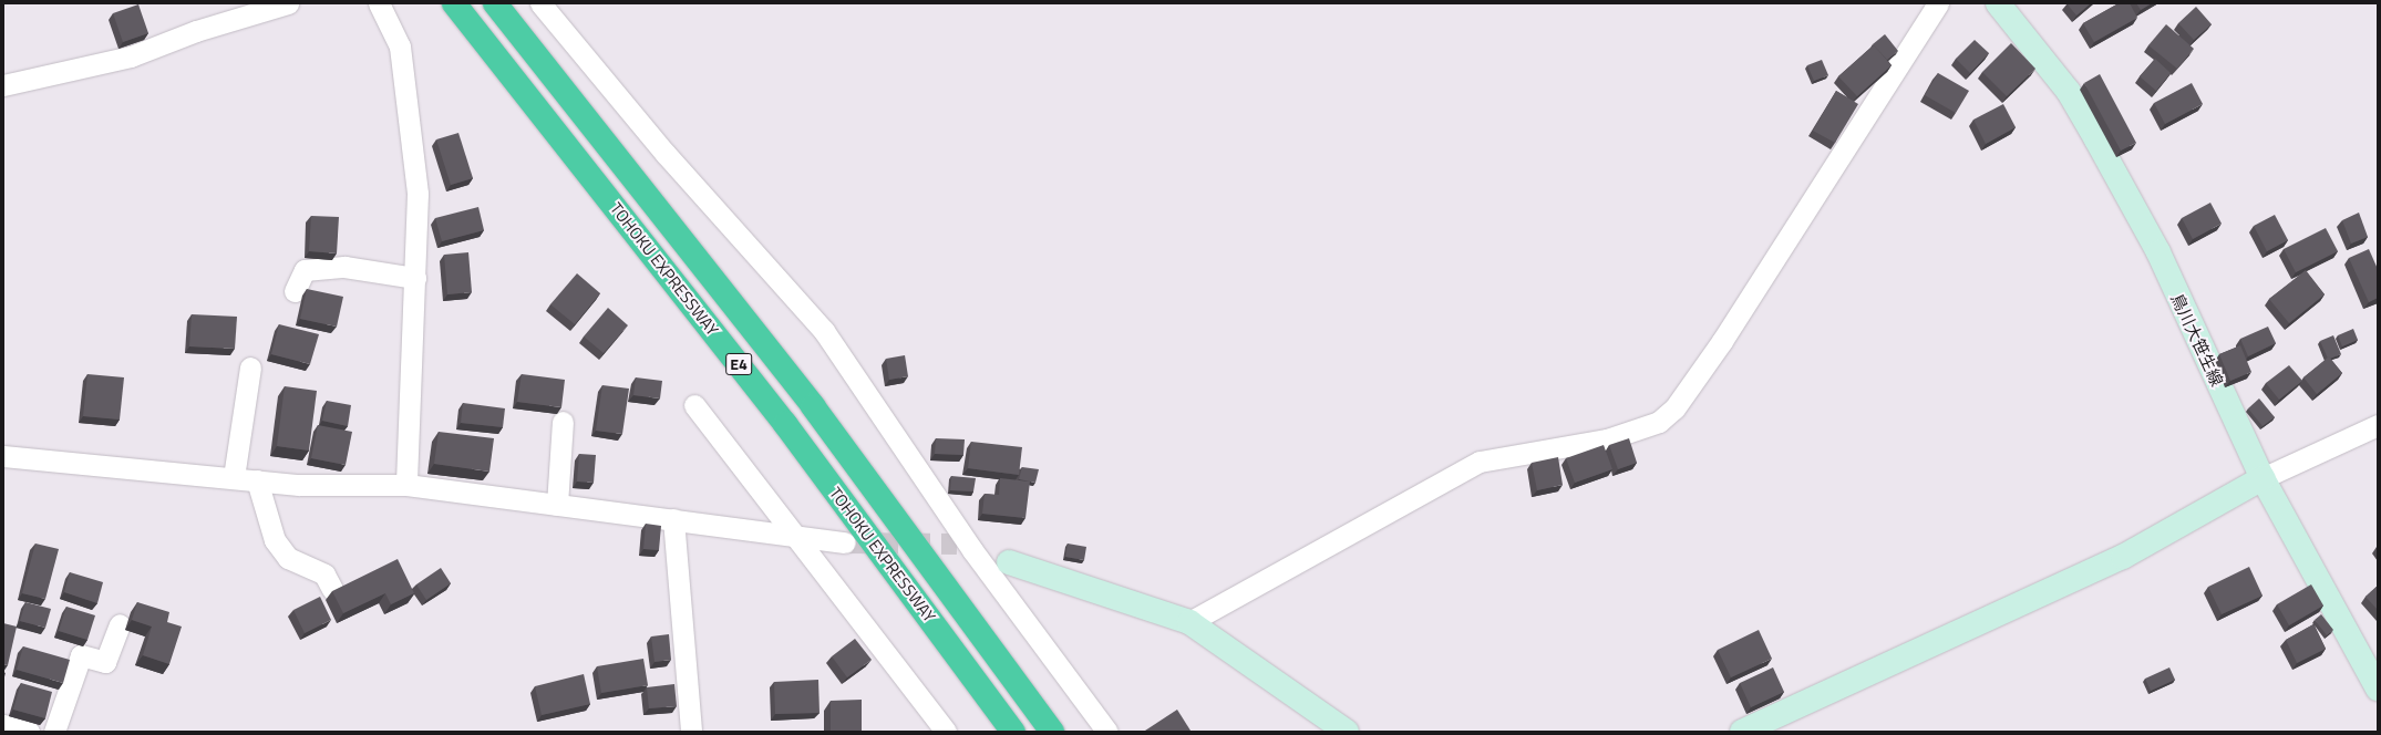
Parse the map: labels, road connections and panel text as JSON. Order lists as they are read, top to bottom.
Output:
{
  "streets": {
    "highway": ["TOHOKU EXPRESSWAY", "E4"],
    "street": ["鳥川大笹生線"]
  }
}
